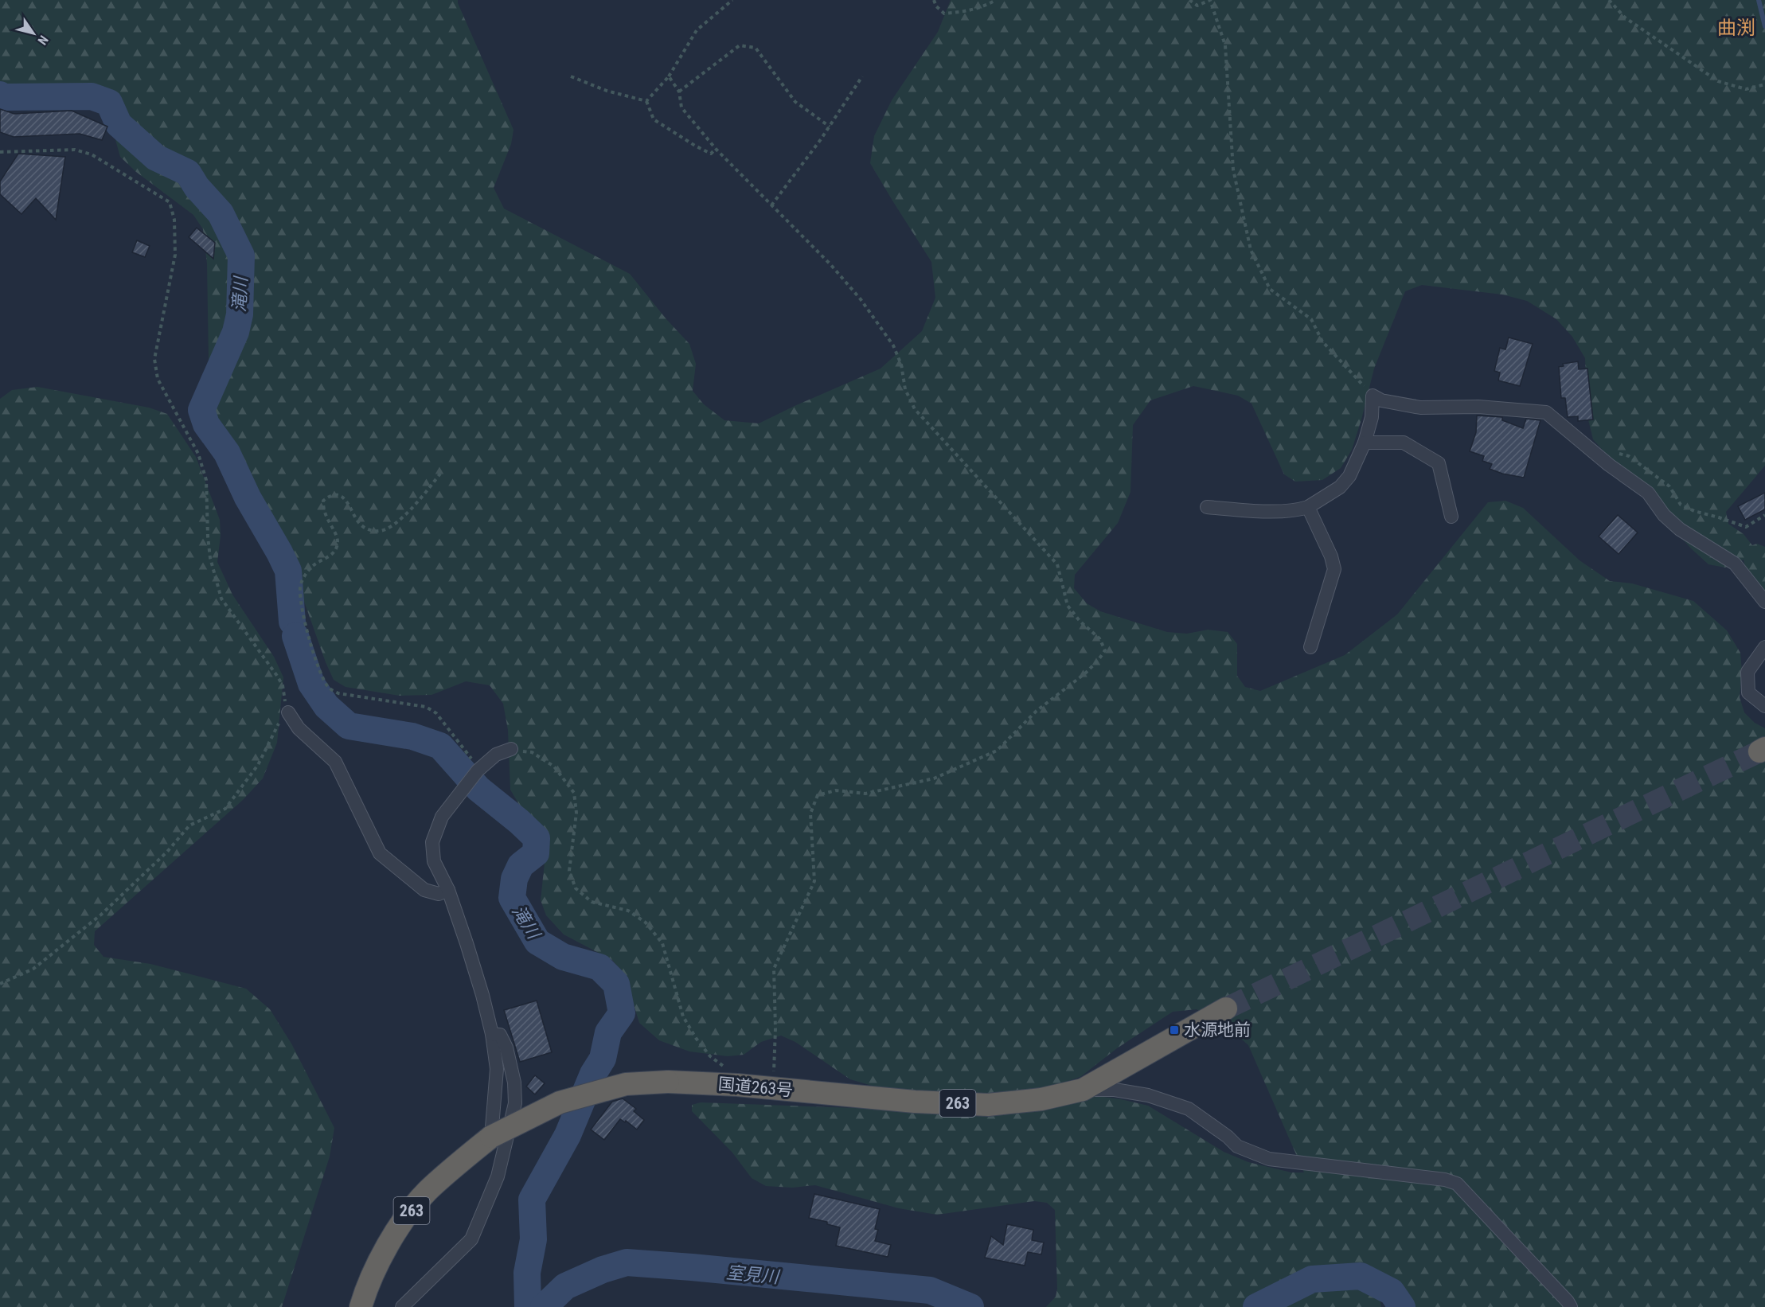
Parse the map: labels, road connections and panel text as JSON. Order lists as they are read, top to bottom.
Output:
{
  "streets": {
    "highway": ["国道263号", "263"]
  },
  "districts": ["曲渕"],
  "water": ["滝川", "室見川"],
  "places": {
    "transit": ["水源地前"]
  },
  "north": "bottom right"
}
